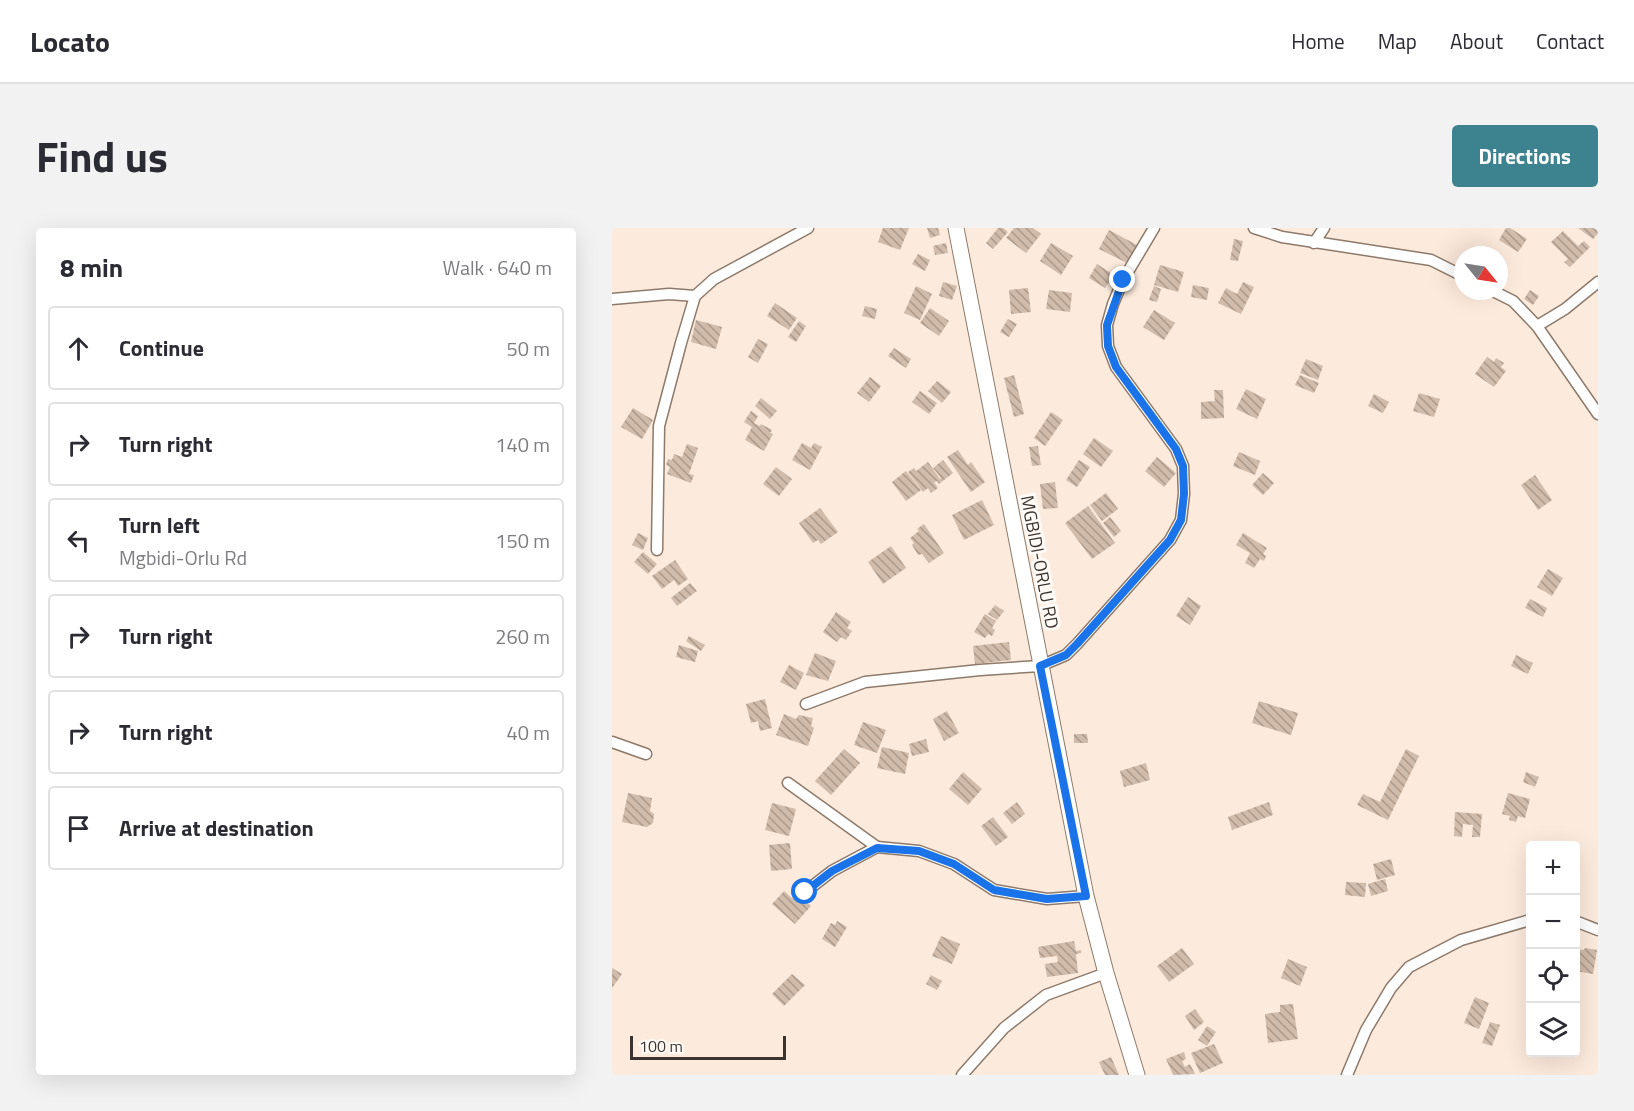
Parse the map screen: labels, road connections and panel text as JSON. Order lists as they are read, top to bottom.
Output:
{
  "streets": {
    "main road": ["MGBIDI-ORLU RD"]
  },
  "scale_bar": "100 m",
  "north": "bottom right",
  "page": {
    "header": "Locato",
    "nav": [
      "Home",
      "Map",
      "About",
      "Contact"
    ],
    "title": "Find us",
    "buttons": "Directions",
    "heading": ["8 min", "Walk · 640 m"],
    "list": [
      ["Continue", "50 m"],
      ["Turn right", "140 m"],
      ["Turn left", "Mgbidi-Orlu Rd", "150 m"],
      ["Turn right", "260 m"],
      ["Turn right", "40 m"],
      "Arrive at destination"
    ],
    "map_buttons": ["+", "−"],
    "scale": "100 m"
  }
}
